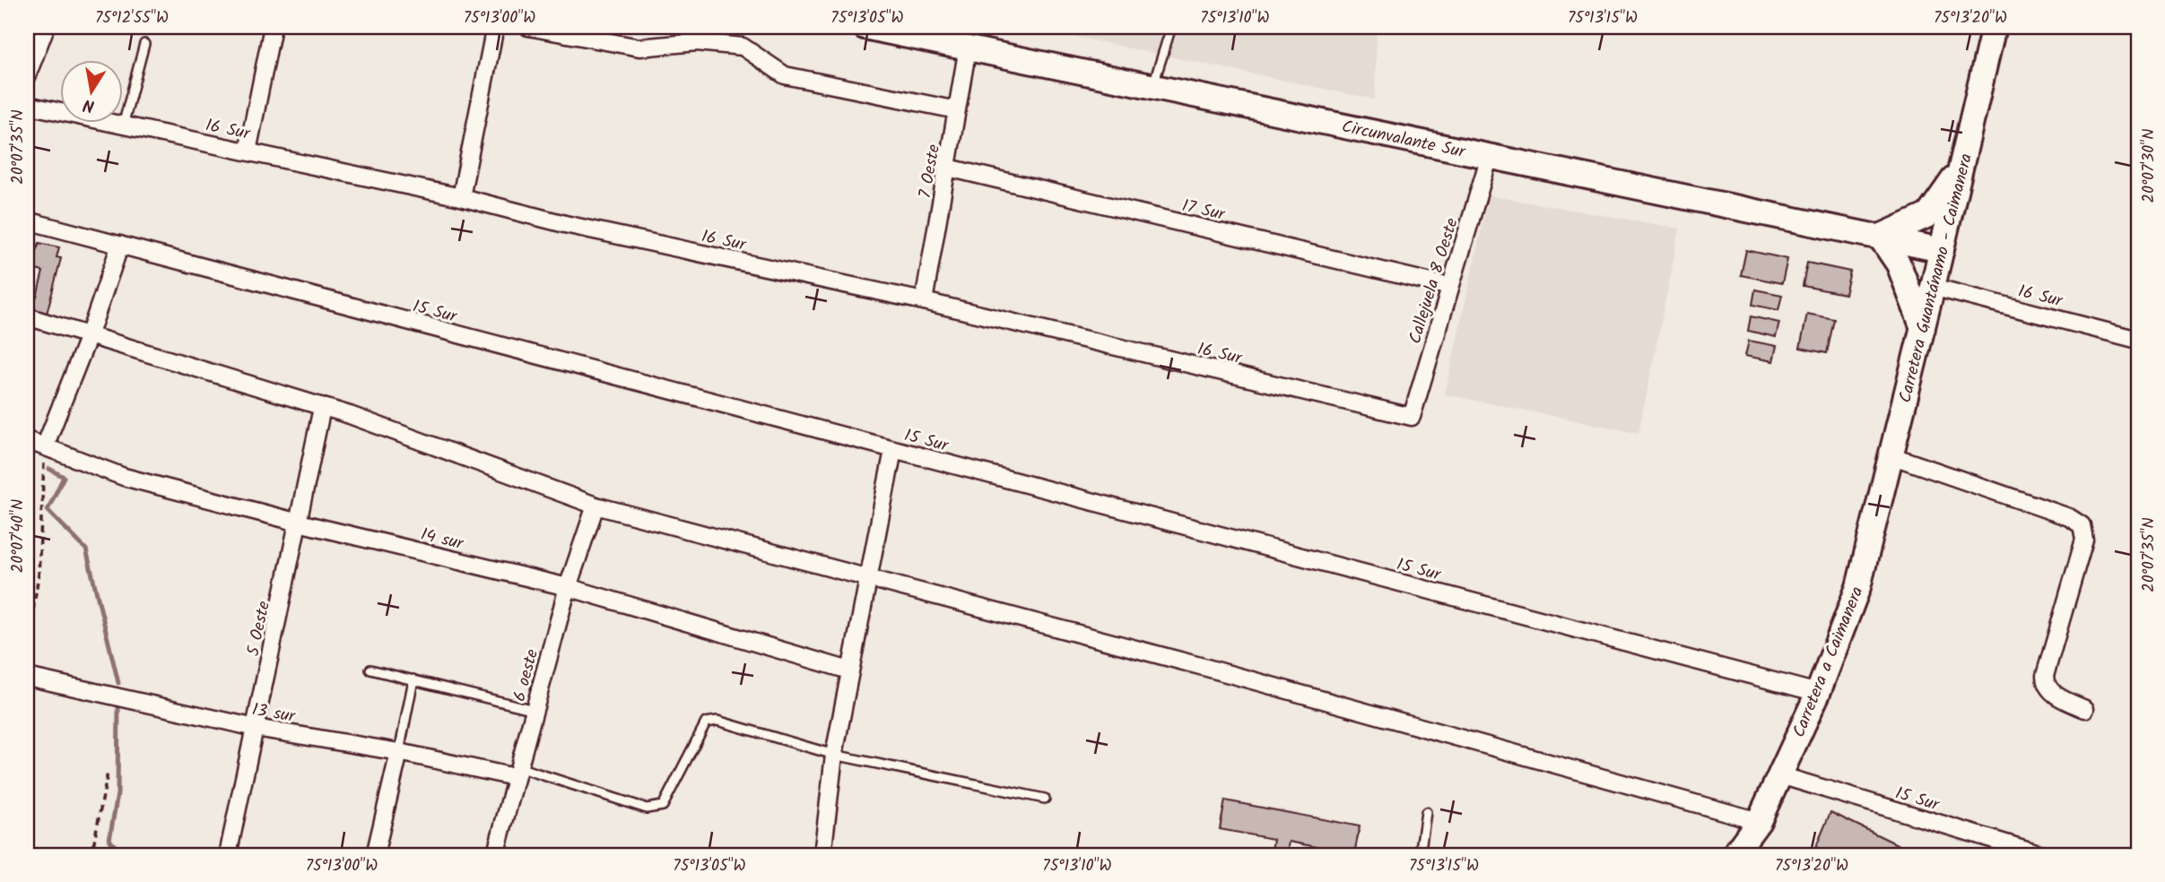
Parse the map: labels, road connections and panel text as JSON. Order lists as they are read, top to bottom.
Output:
{
  "streets": {
    "main road": ["Circunvalante Sur", "Carretera Guantánamo - Caimanera", "Carretera a Caimanera"],
    "street": [
      "16 Sur",
      "7 Oeste",
      "17 Sur",
      "Callejuela 8 Oeste",
      "15 Sur",
      "14 sur",
      "5 Oeste",
      "6 oeste",
      "13 sur"
    ]
  },
  "crossings": [
    ["16 Sur", "7 Oeste"],
    ["16 Sur", "Carretera Guantánamo - Caimanera"],
    ["16 Sur", "Callejuela 8 Oeste"],
    ["Circunvalante Sur", "7 Oeste"],
    ["Circunvalante Sur", "Carretera Guantánamo - Caimanera"],
    ["Circunvalante Sur", "Callejuela 8 Oeste"],
    ["7 Oeste", "17 Sur"],
    ["17 Sur", "Callejuela 8 Oeste"],
    ["Carretera Guantánamo - Caimanera", "Carretera a Caimanera"],
    ["15 Sur", "Carretera a Caimanera"],
    ["14 sur", "5 Oeste"],
    ["14 sur", "6 oeste"],
    ["5 Oeste", "13 sur"],
    ["6 oeste", "13 sur"]
  ],
  "north": "bottom",
  "coordinates": [
    "75°12'55\"W",
    "75°13'00\"W",
    "75°13'05\"W",
    "75°13'10\"W",
    "75°13'15\"W",
    "75°13'20\"W",
    "20°07'35\"N",
    "20°07'30\"N",
    "20°07'40\"N"
  ]
}
